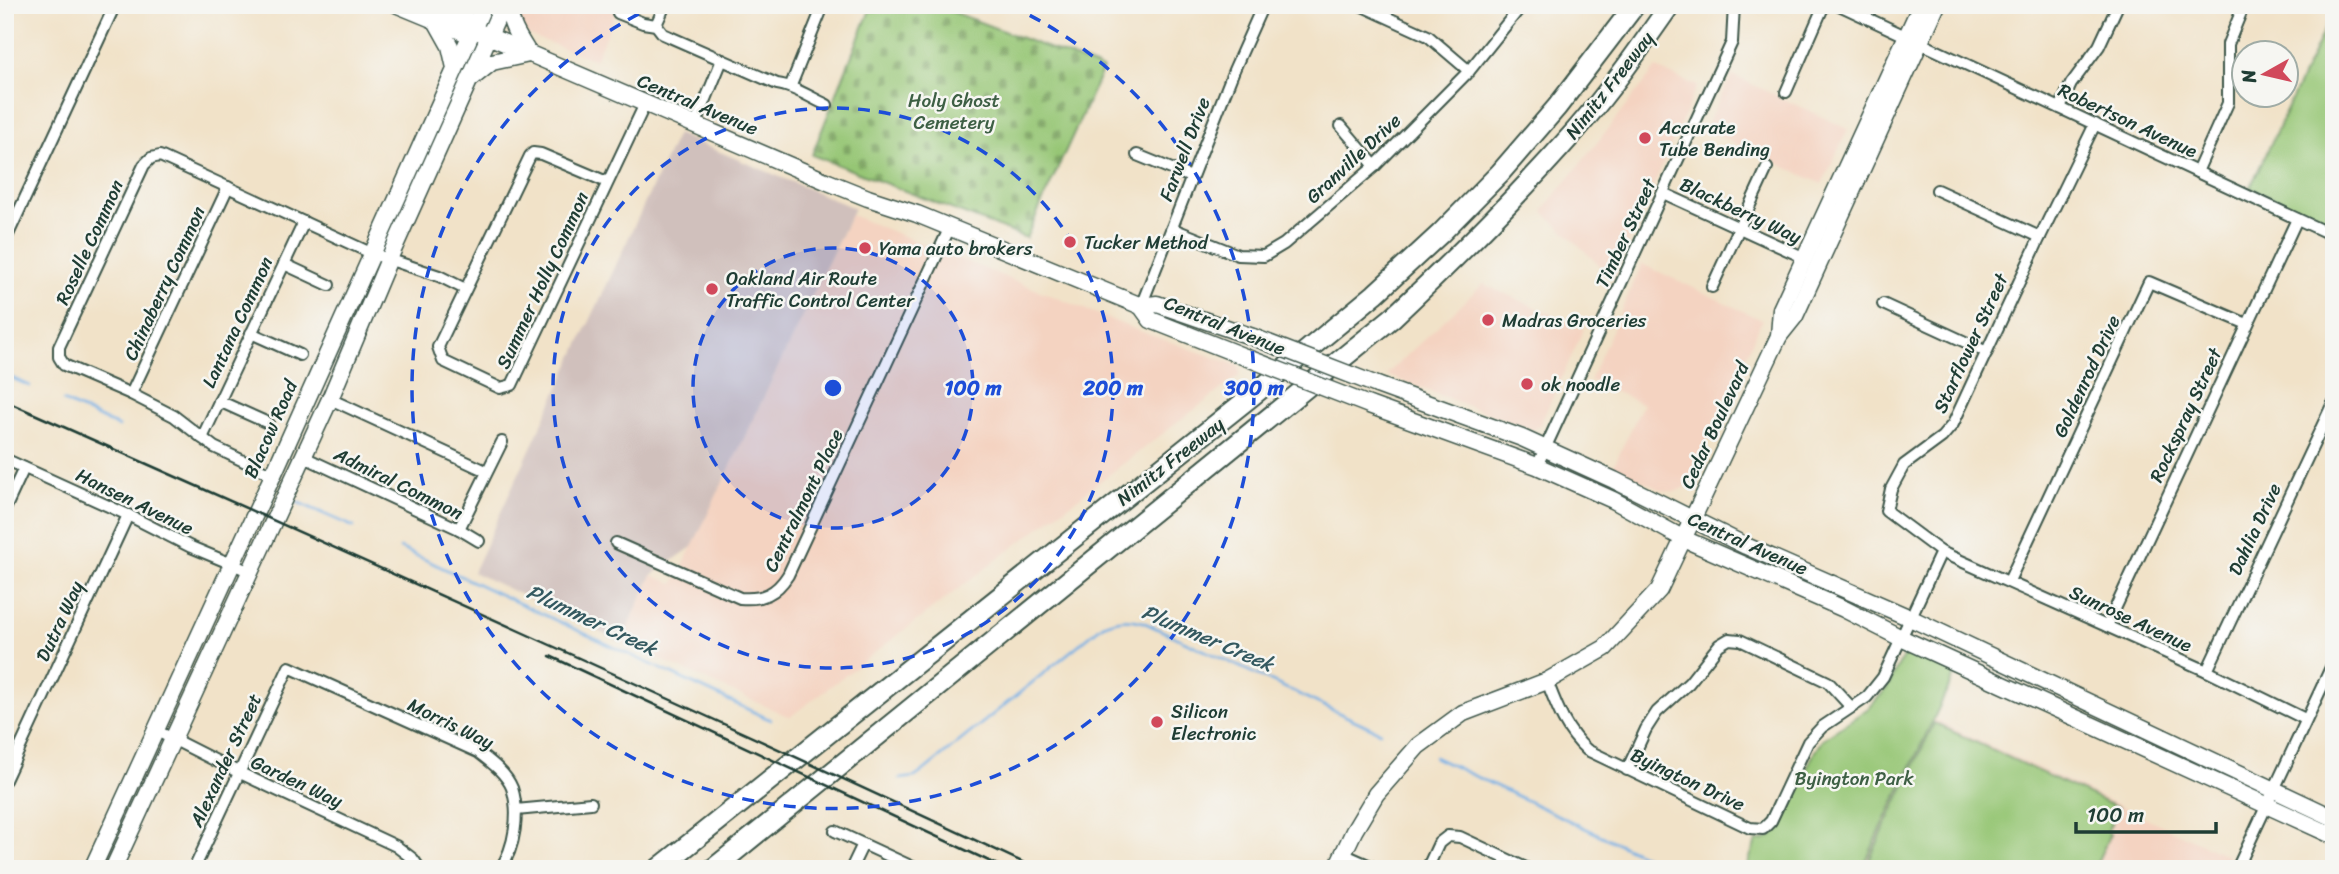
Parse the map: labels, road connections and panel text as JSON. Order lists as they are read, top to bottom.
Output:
{
  "streets": {
    "highway": ["Nimitz Freeway"],
    "main road": ["Central Avenue", "Cedar Boulevard", "Blacow Road"],
    "street": [
      "Robertson Avenue",
      "Farwell Drive",
      "Granville Drive",
      "Blackberry Way",
      "Timber Street",
      "Roselle Common",
      "Summer Holly Common",
      "Chinaberry Common",
      "Lantana Common",
      "Starflower Street",
      "Goldenrod Drive",
      "Rockspray Street",
      "Admiral Common",
      "Centralmont Place",
      "Hansen Avenue",
      "Dahlia Drive",
      "Sunrose Avenue",
      "Dutra Way",
      "Morris Way",
      "Alexander Street",
      "Byington Drive",
      "Garden Way"
    ]
  },
  "crossings": [
    ["Central Avenue", "Farwell Drive"],
    ["Central Avenue", "Timber Street"],
    ["Central Avenue", "Summer Holly Common"],
    ["Central Avenue", "Cedar Boulevard"],
    ["Central Avenue", "Blacow Road"],
    ["Central Avenue", "Centralmont Place"],
    ["Central Avenue", "Byington Drive"],
    ["Robertson Avenue", "Starflower Street"],
    ["Robertson Avenue", "Rockspray Street"],
    ["Robertson Avenue", "Cedar Boulevard"],
    ["Farwell Drive", "Granville Drive"],
    ["Blackberry Way", "Timber Street"],
    ["Blackberry Way", "Cedar Boulevard"],
    ["Roselle Common", "Summer Holly Common"],
    ["Roselle Common", "Chinaberry Common"],
    ["Roselle Common", "Lantana Common"],
    ["Roselle Common", "Blacow Road"],
    ["Starflower Street", "Sunrose Avenue"],
    ["Goldenrod Drive", "Rockspray Street"],
    ["Goldenrod Drive", "Sunrose Avenue"],
    ["Rockspray Street", "Sunrose Avenue"],
    ["Cedar Boulevard", "Byington Drive"],
    ["Blacow Road", "Hansen Avenue"],
    ["Blacow Road", "Garden Way"],
    ["Hansen Avenue", "Dutra Way"],
    ["Dahlia Drive", "Sunrose Avenue"],
    ["Morris Way", "Alexander Street"],
    ["Alexander Street", "Garden Way"]
  ],
  "water": ["Plummer Creek"],
  "parks": ["Holy Ghost Cemetery", "Byington Park"],
  "places": [
    "Accurate Tube Bending",
    "Tucker Method",
    "Yama auto brokers",
    "Oakland Air Route Traffic Control Center",
    "Madras Groceries",
    "ok noodle",
    "Silicon Electronic"
  ],
  "scale_bar": "100 m",
  "north": "left",
  "rings": ["100 m", "200 m", "300 m"]
}
